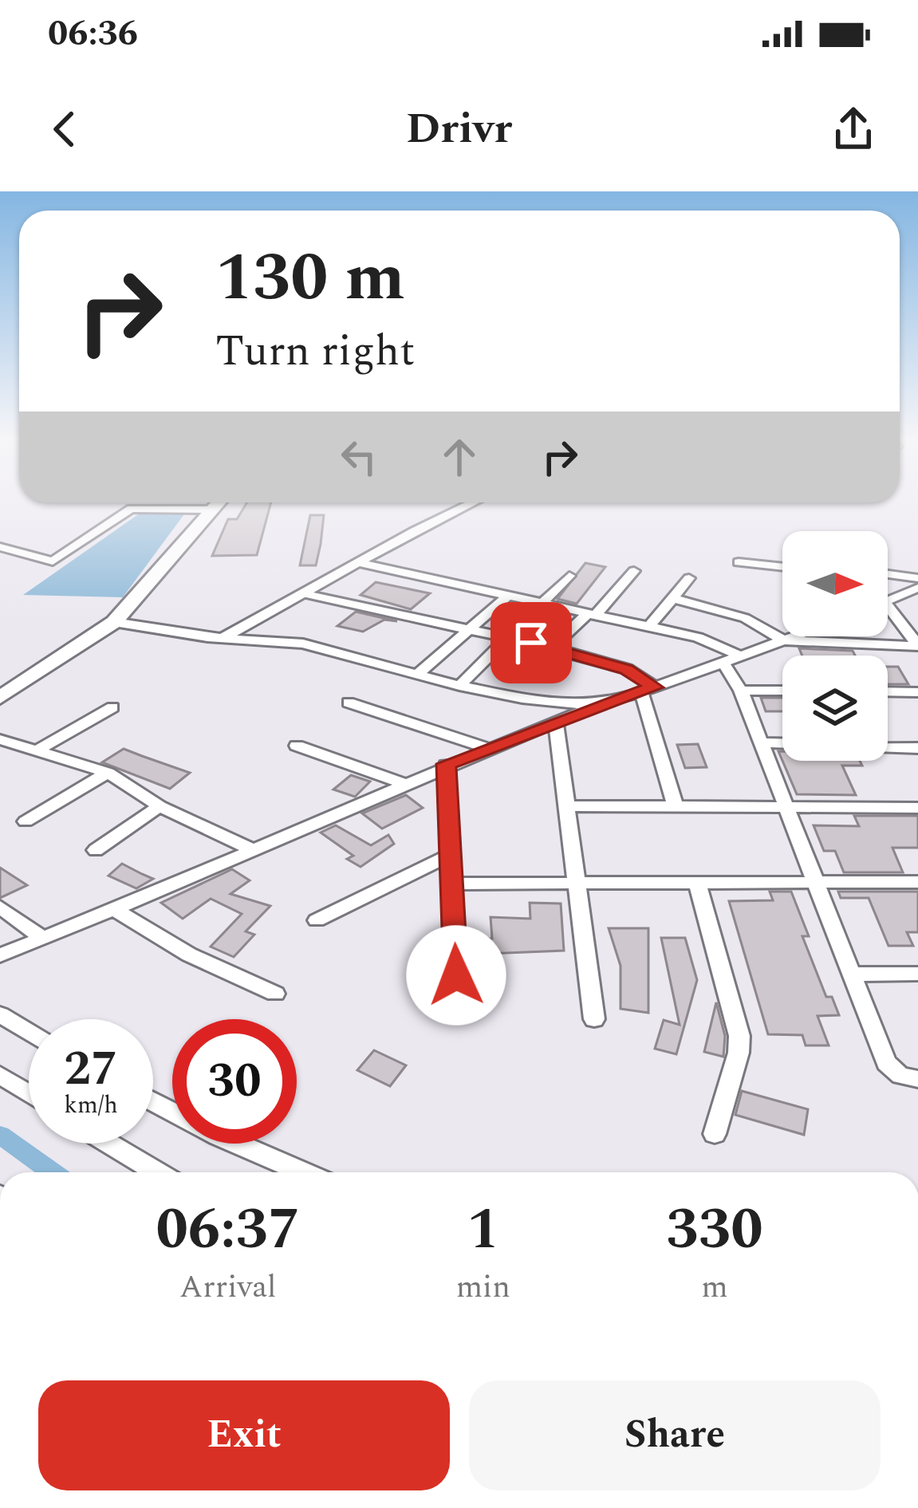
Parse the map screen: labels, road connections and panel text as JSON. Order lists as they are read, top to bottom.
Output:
{
  "north": "right",
  "page": {
    "status": "06:36",
    "header": "Drivr",
    "turn": ["130 m", "Turn right"],
    "speed": "27 km/h",
    "limit": "30",
    "eta": [
      "06:37",
      "Arrival",
      "1",
      "min",
      "330",
      "m"
    ],
    "buttons": ["Exit", "Share"]
  }
}
